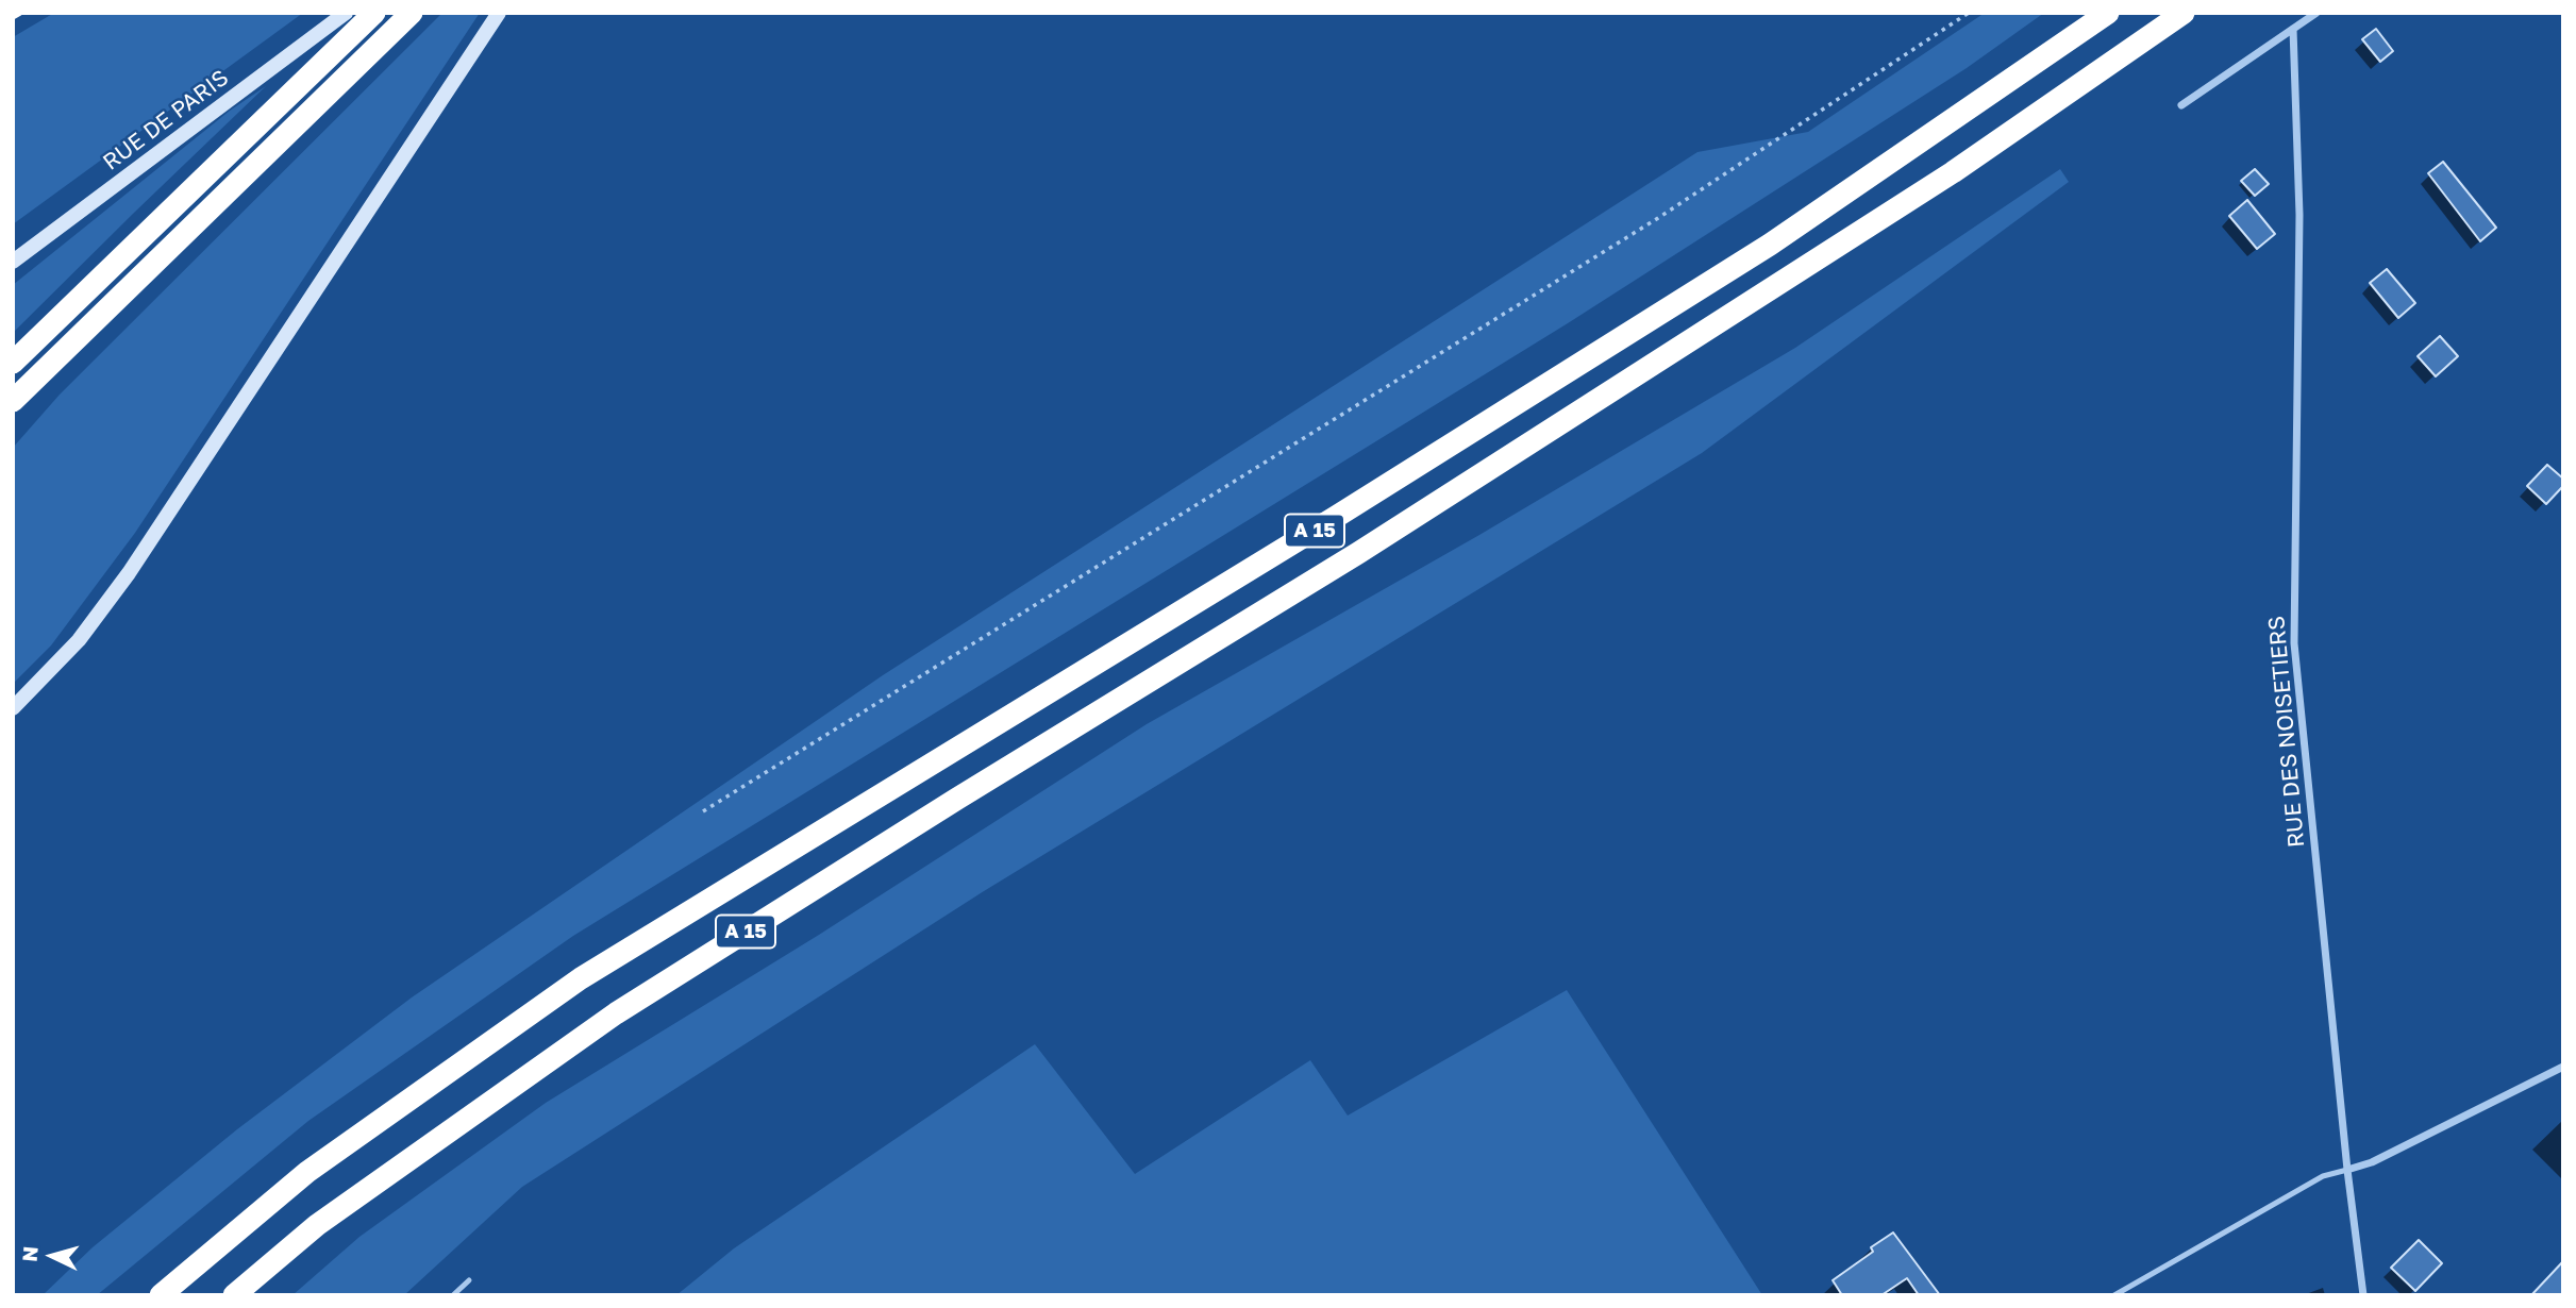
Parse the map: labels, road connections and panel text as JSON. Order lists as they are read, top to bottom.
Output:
{
  "streets": {
    "highway": ["A 15"],
    "main road": ["RUE DE PARIS"],
    "street": ["RUE DES NOISETIERS"]
  },
  "north": "left"
}
